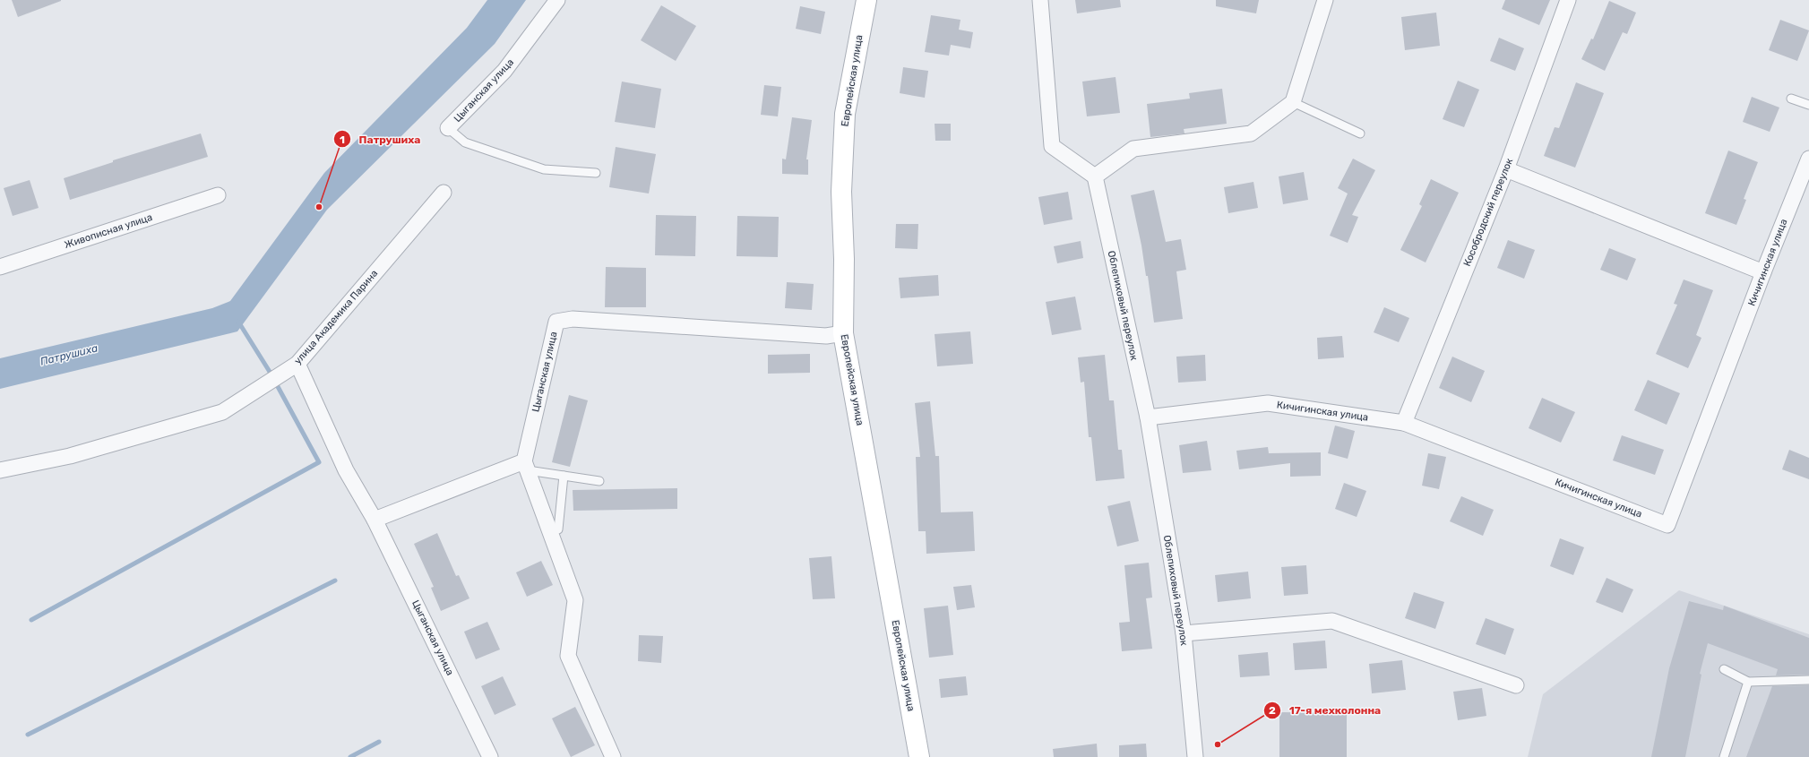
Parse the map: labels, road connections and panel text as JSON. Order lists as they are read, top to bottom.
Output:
{
  "streets": {
    "street": [
      "Европейская улица",
      "Цыганская улица",
      "Кособродский переулок",
      "Живописная улица",
      "Кичигинская улица",
      "Облепиховый переулок",
      "улица Академика Парина"
    ]
  },
  "crossings": [
    ["Европейская улица", "Цыганская улица"],
    ["Цыганская улица", "улица Академика Парина"],
    ["Кособродский переулок", "Кичигинская улица"],
    ["Кичигинская улица", "Облепиховый переулок"]
  ],
  "water": ["Патрушиха"],
  "places": ["Патрушиха", "17-я мехколонна"]
}
